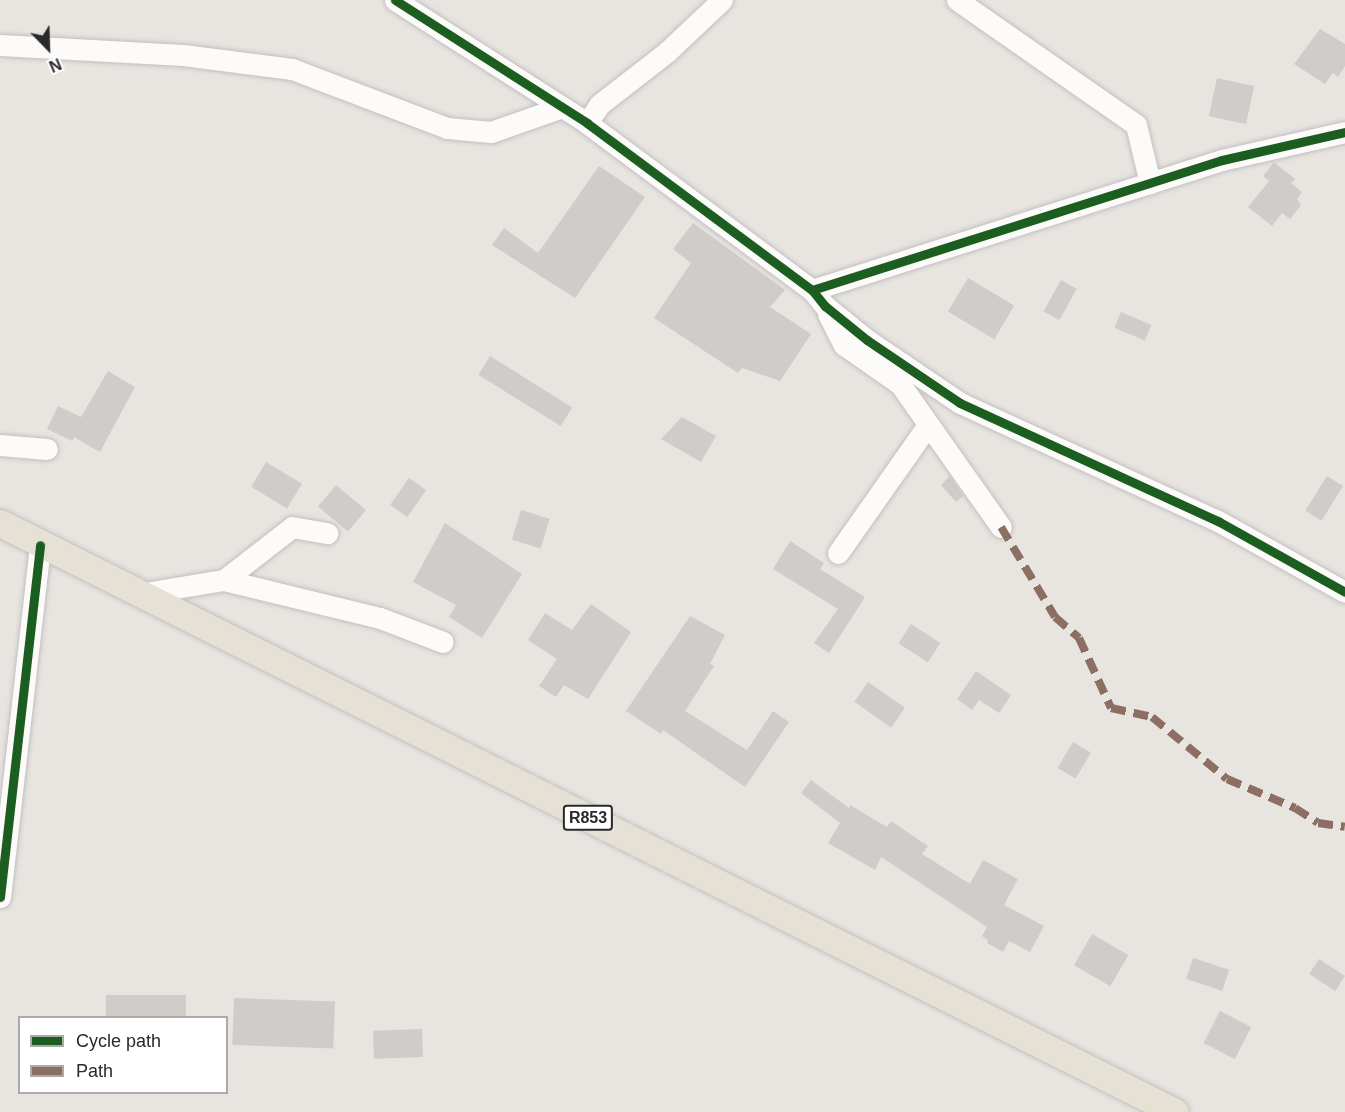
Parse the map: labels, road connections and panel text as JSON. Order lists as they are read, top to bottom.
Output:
{
  "streets": {
    "main road": ["R853"]
  },
  "legend": ["Cycle path", "Path"],
  "north": "bottom right"
}
